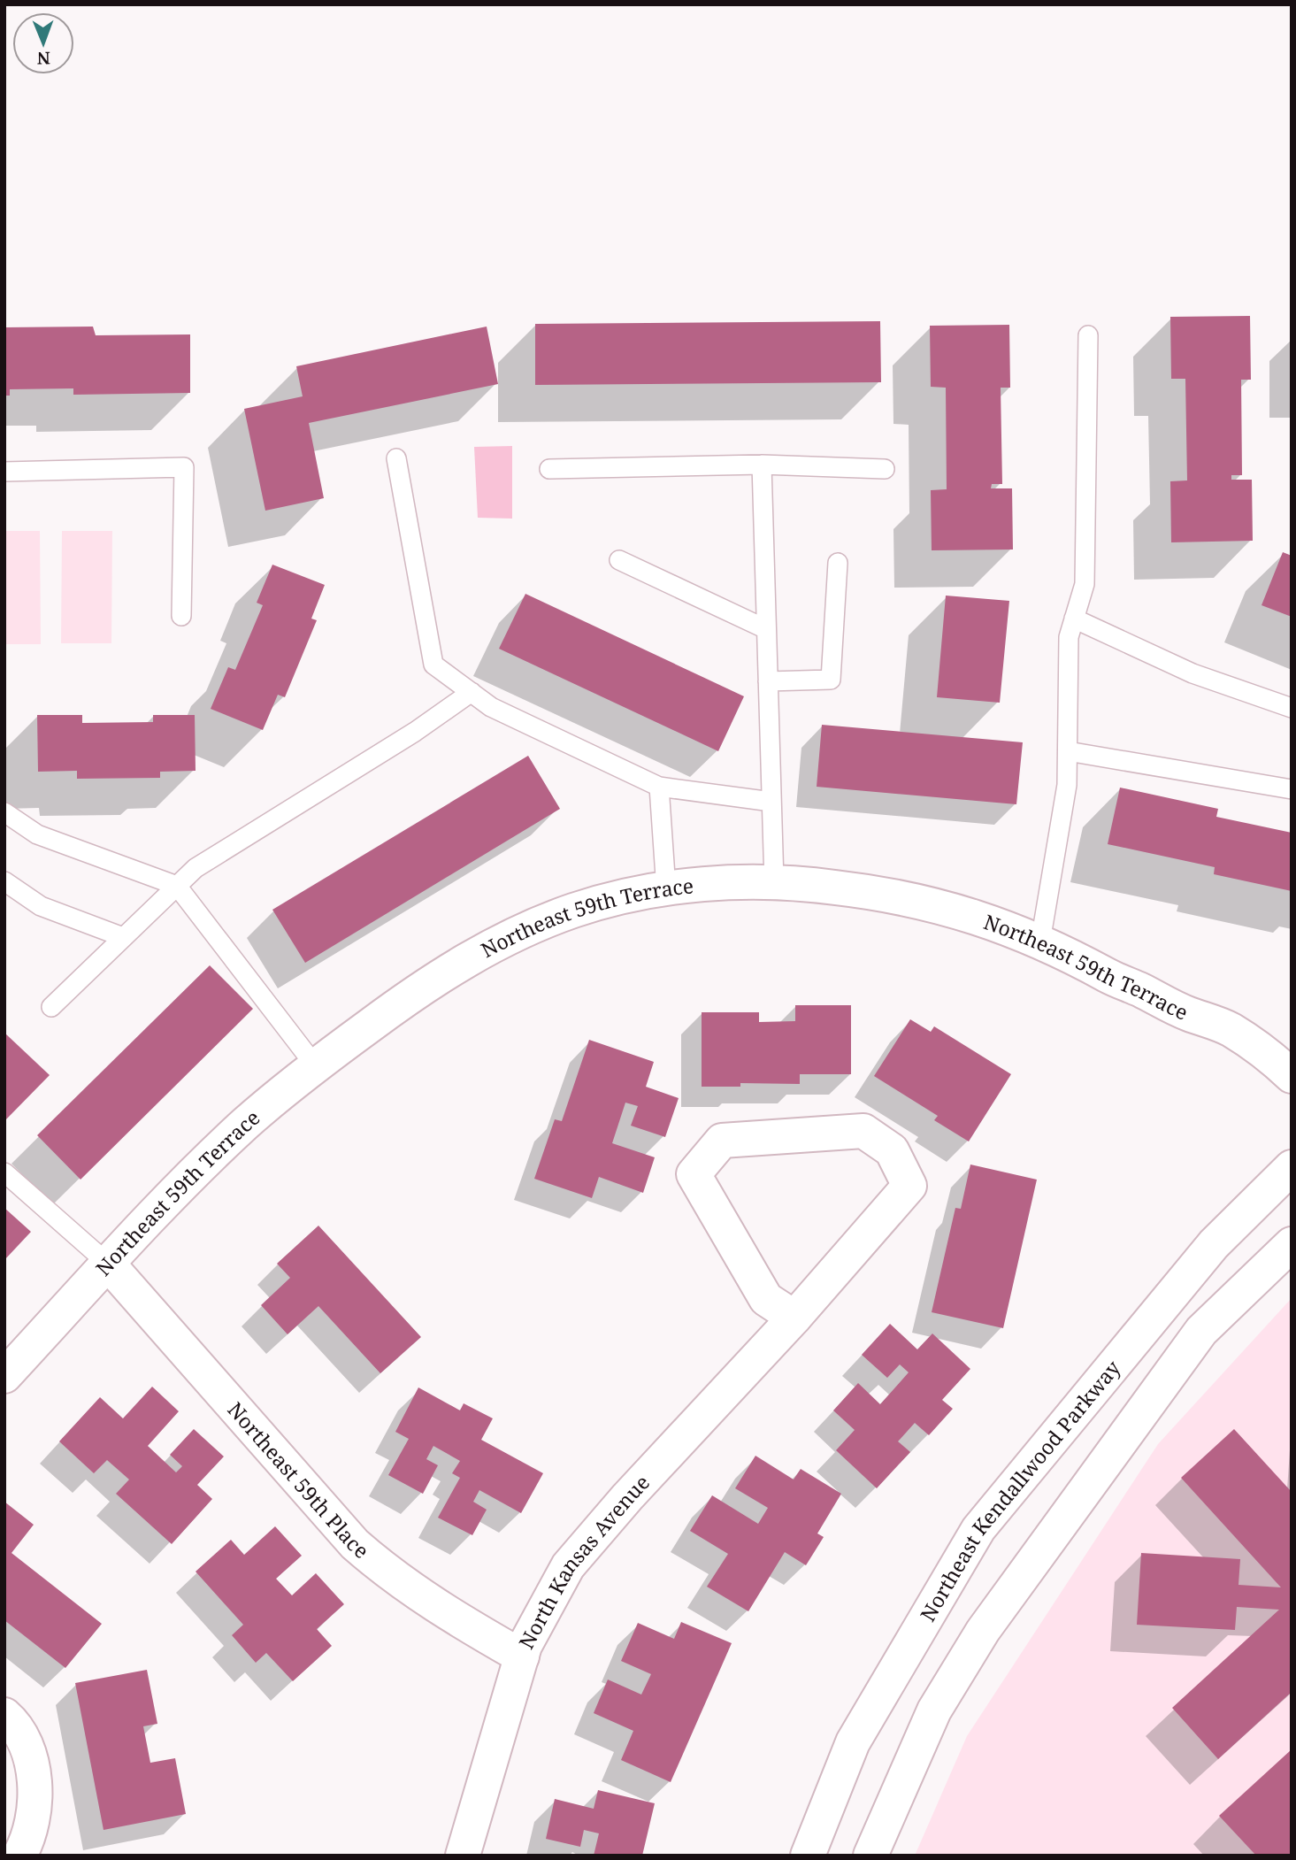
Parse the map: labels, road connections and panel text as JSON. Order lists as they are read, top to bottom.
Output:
{
  "streets": {
    "street": [
      "Northeast 59th Terrace",
      "Northeast 59th Place",
      "Northeast Kendallwood Parkway",
      "North Kansas Avenue"
    ]
  },
  "crossings": [
    ["Northeast 59th Terrace", "Northeast 59th Place"],
    ["Northeast 59th Place", "North Kansas Avenue"]
  ],
  "north": "bottom"
}
